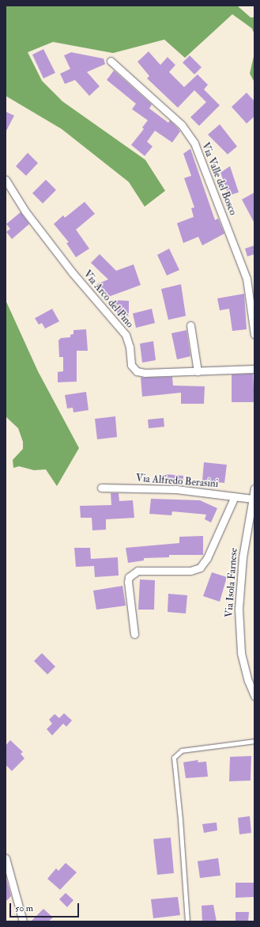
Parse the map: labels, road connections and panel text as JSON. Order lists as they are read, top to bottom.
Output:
{
  "streets": {
    "street": [
      "Via Valle del Bosco",
      "Via Arco del Pino",
      "Via Alfredo Berasini",
      "Via Isola Farnese"
    ]
  },
  "crossings": [
    ["Via Alfredo Berasini", "Via Isola Farnese"]
  ],
  "scale_bar": "50 m"
}
